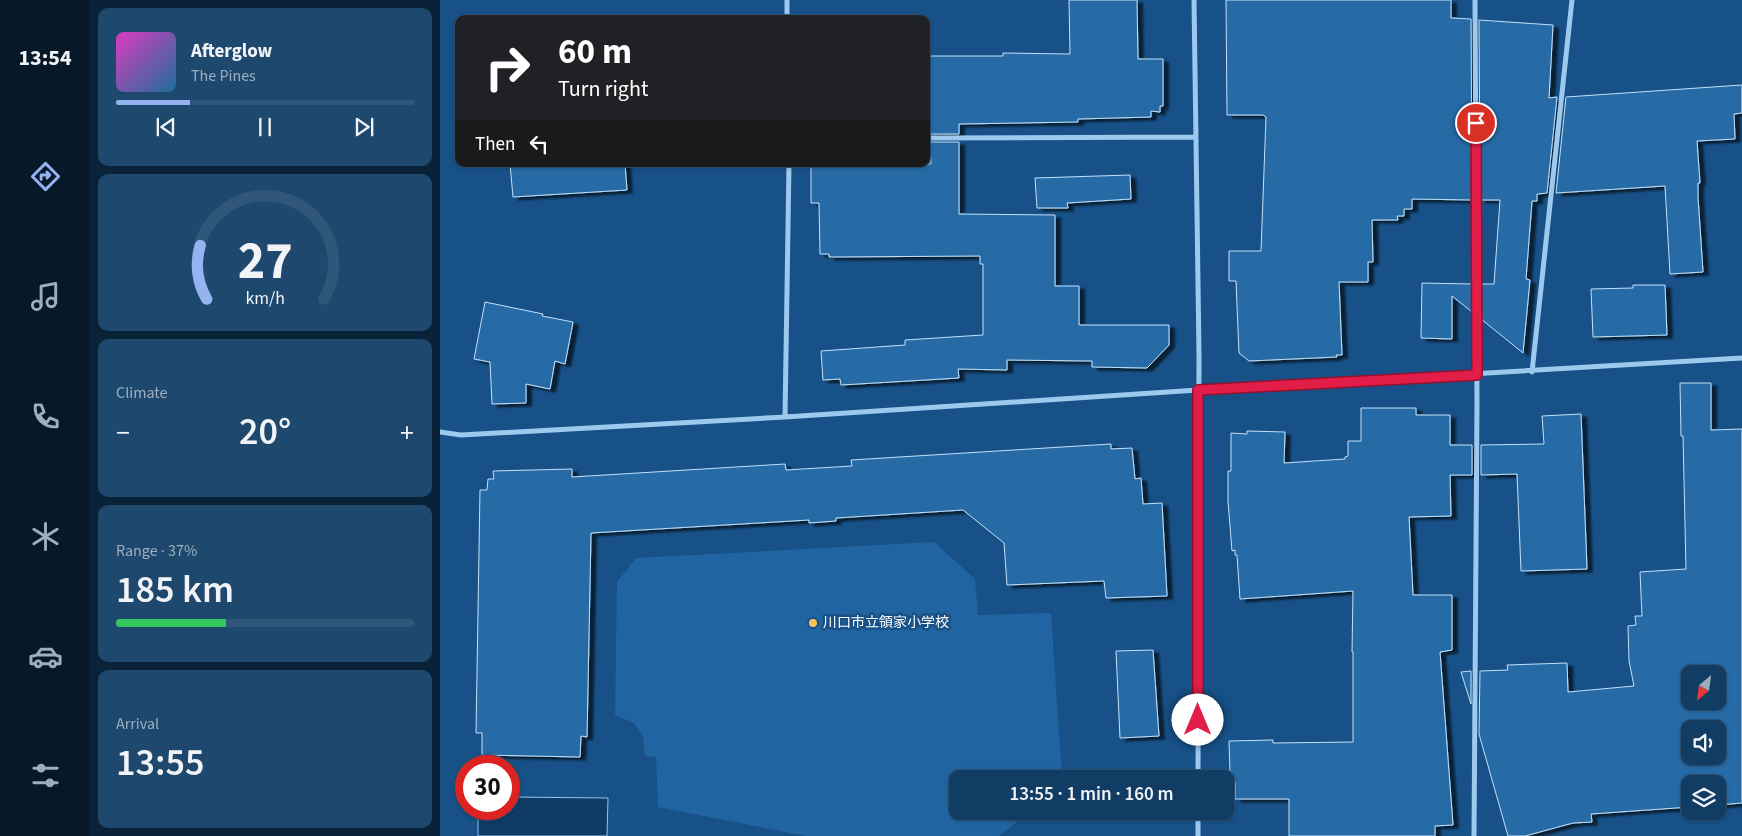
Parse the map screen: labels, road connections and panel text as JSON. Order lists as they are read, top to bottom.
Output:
{
  "places": ["川口市立領家小学校"],
  "north": "bottom left",
  "page": {
    "tabs": "13:54",
    "turn": ["60 m", "Turn right"],
    "song": ["Afterglow", "The Pines"],
    "then": "Then",
    "tile": [
      "Climate",
      ["Range · 37%", "185 km"],
      ["Arrival", "13:55"]
    ],
    "heat": ["−", "20°", "+"],
    "limit": "30",
    "trip": "13:55 · 1 min · 160 m",
    "gauge": ["27", "km/h"]
  }
}
